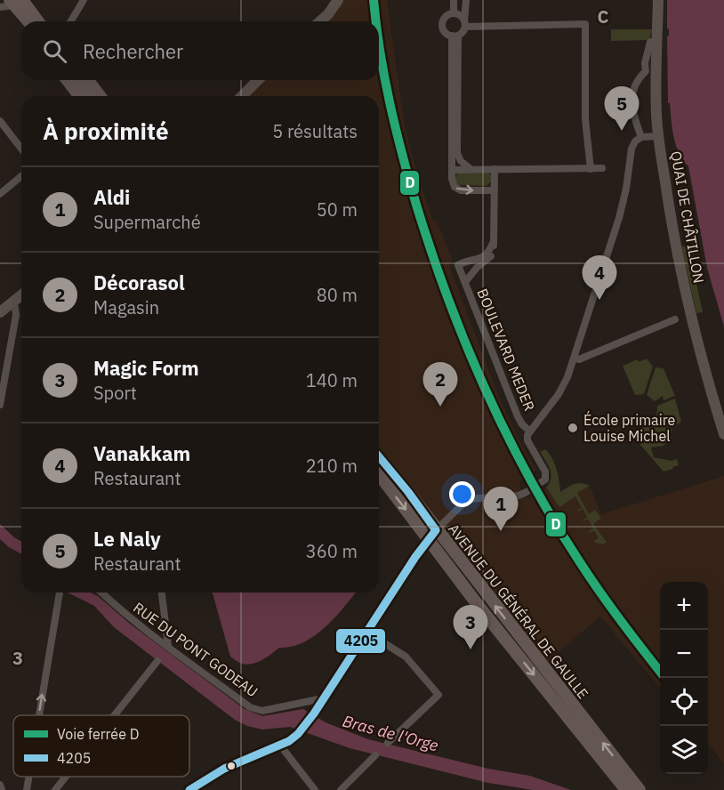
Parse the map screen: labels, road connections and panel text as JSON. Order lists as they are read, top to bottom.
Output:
{
  "streets": {
    "main road": ["QUAI DE CHÂTILLON", "AVENUE DU GÉNÉRAL DE GAULLE"],
    "street": ["BOULEVARD MEDER", "RUE DU PONT GODEAU"]
  },
  "water": ["Bras de l'Orge"],
  "places": ["École primaire Louise Michel"],
  "lines": ["rail line D", "transit line 4205"],
  "legend": ["Voie ferrée D", "4205"],
  "page": {
    "search": "Rechercher",
    "pins": [
      "5",
      "4",
      "2",
      "1",
      "3"
    ],
    "heading": ["À proximité", "5 résultats"],
    "list": [
      {
        "mark": "1",
        "name": "Aldi",
        "note": "Supermarché",
        "value": "50 m"
      },
      {
        "mark": "2",
        "name": "Décorasol",
        "note": "Magasin",
        "value": "80 m"
      },
      {
        "mark": "3",
        "name": "Magic Form",
        "note": "Sport",
        "value": "140 m"
      },
      {
        "mark": "4",
        "name": "Vanakkam",
        "note": "Restaurant",
        "value": "210 m"
      },
      {
        "mark": "5",
        "name": "Le Naly",
        "note": "Restaurant",
        "value": "360 m"
      }
    ],
    "map_buttons": ["+", "−"]
  },
  "grid": {
    "columns": ["C"],
    "rows": ["3"]
  }
}
